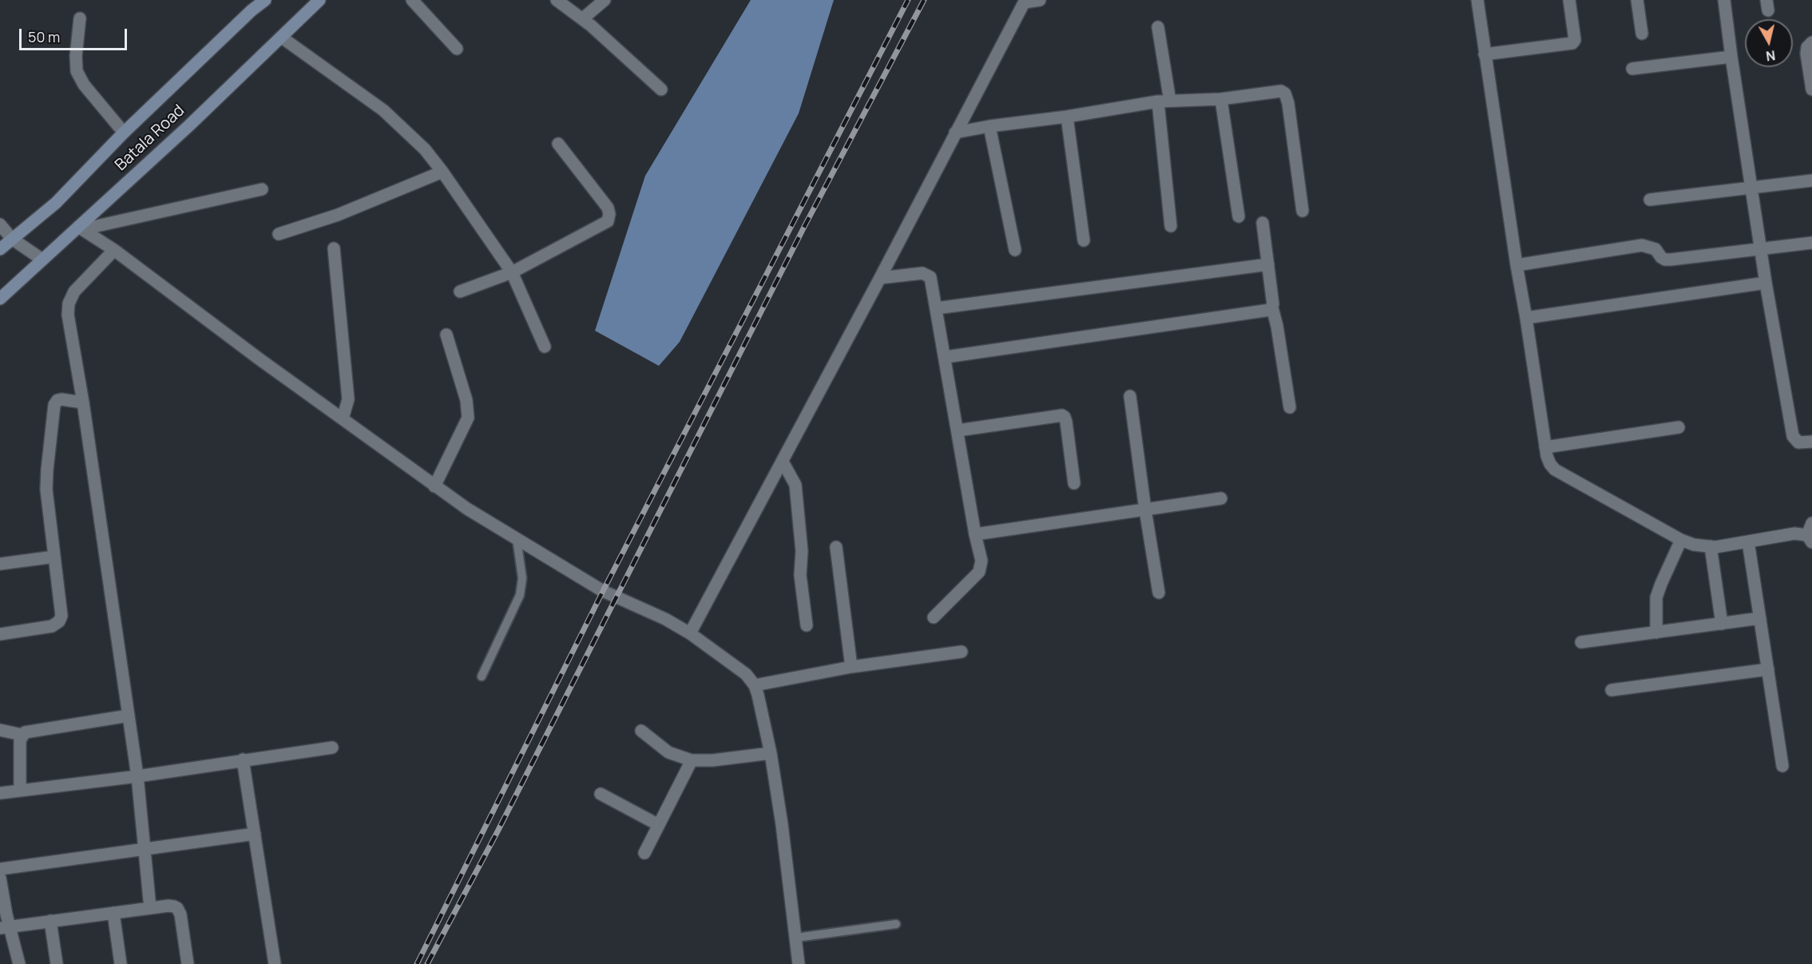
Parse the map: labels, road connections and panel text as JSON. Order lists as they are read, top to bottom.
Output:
{
  "streets": {
    "main road": ["Batala Road"]
  },
  "scale_bar": "50 m",
  "north": "bottom"
}
